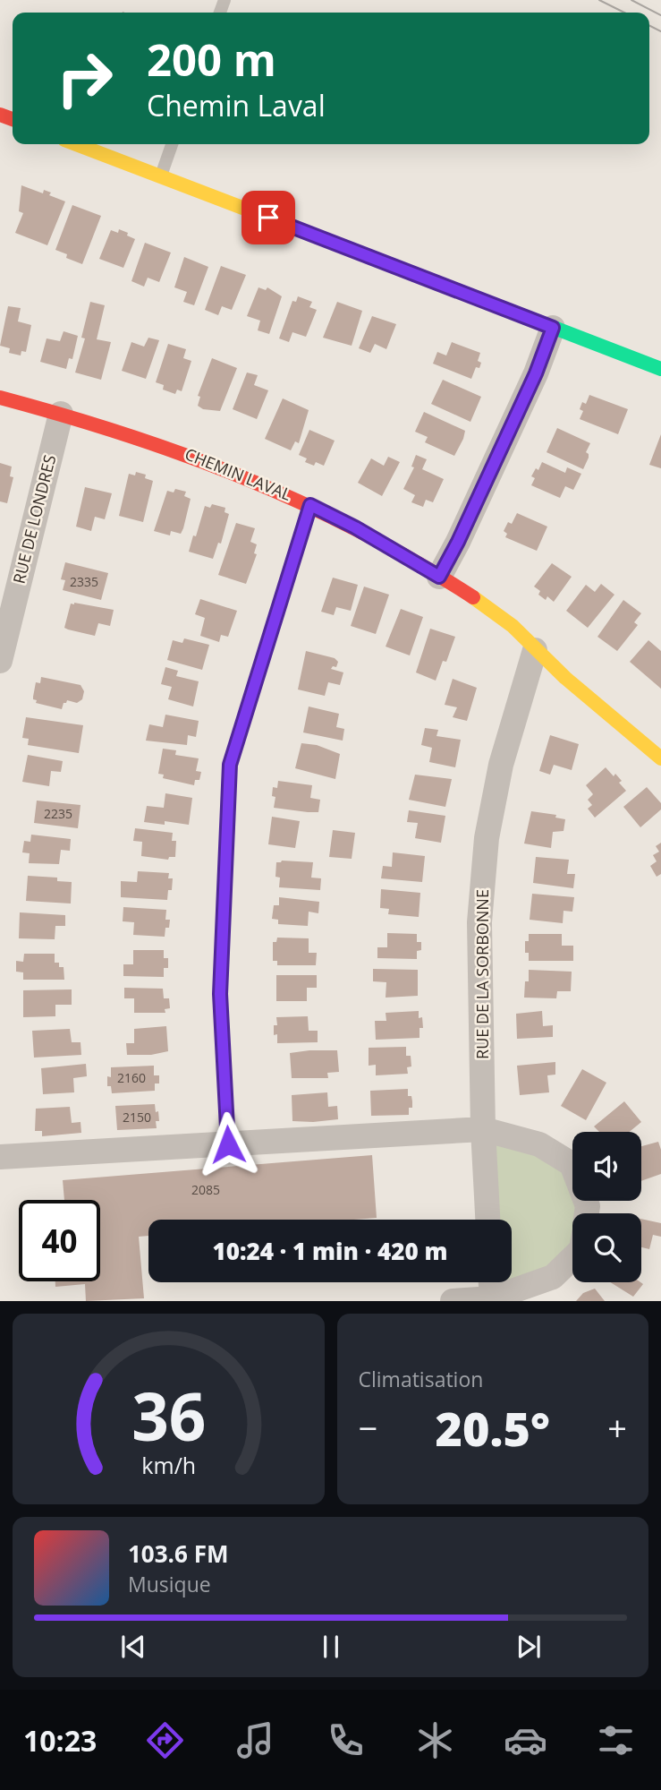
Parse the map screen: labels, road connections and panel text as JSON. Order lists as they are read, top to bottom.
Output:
{
  "streets": {
    "street": ["CHEMIN LAVAL", "RUE DE LONDRES", "RUE DE LA SORBONNE"]
  },
  "crossings": [
    ["CHEMIN LAVAL", "RUE DE LONDRES"],
    ["CHEMIN LAVAL", "RUE DE LA SORBONNE"]
  ],
  "house_numbers": [
    "2335",
    "2235",
    "2160",
    "2150",
    "2085"
  ],
  "page": {
    "turn": ["200 m", "Chemin Laval"],
    "limit": "40",
    "trip": "10:24 · 1 min · 420 m",
    "tile": "Climatisation",
    "heat": ["−", "20.5°", "+"],
    "song": ["103.6 FM", "Musique"],
    "tabs": "10:23",
    "gauge": ["36", "km/h"]
  }
}
